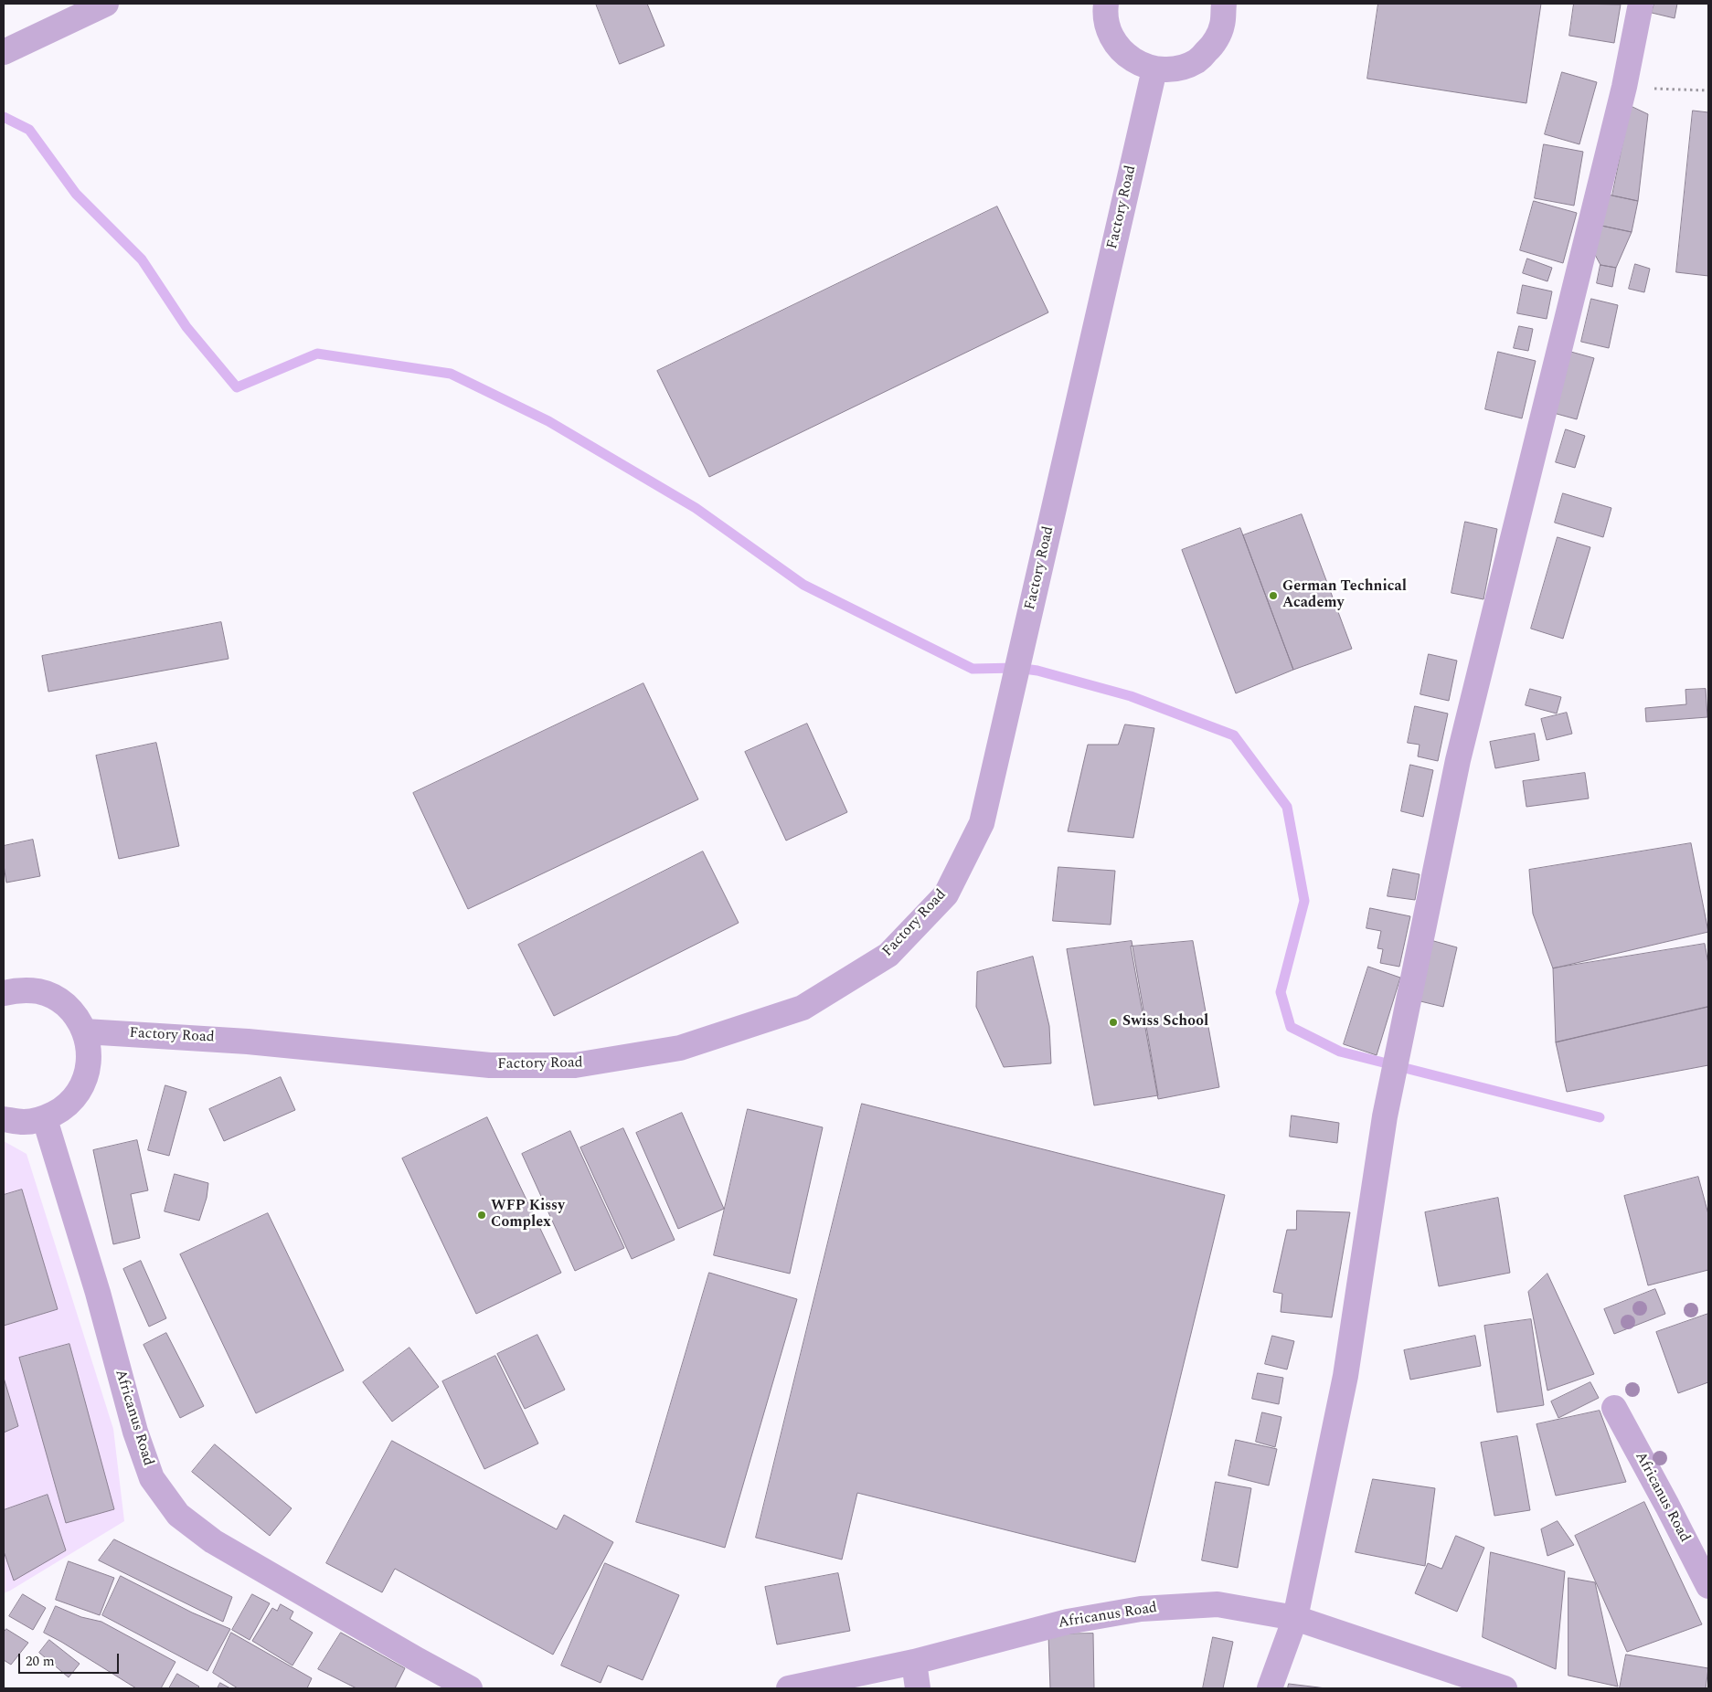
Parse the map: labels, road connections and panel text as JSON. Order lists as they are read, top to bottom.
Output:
{
  "streets": {
    "street": ["Factory Road", "Africanus Road"]
  },
  "places": ["German Technical Academy", "Swiss School", "WFP Kissy Complex"],
  "scale_bar": "20 m"
}
